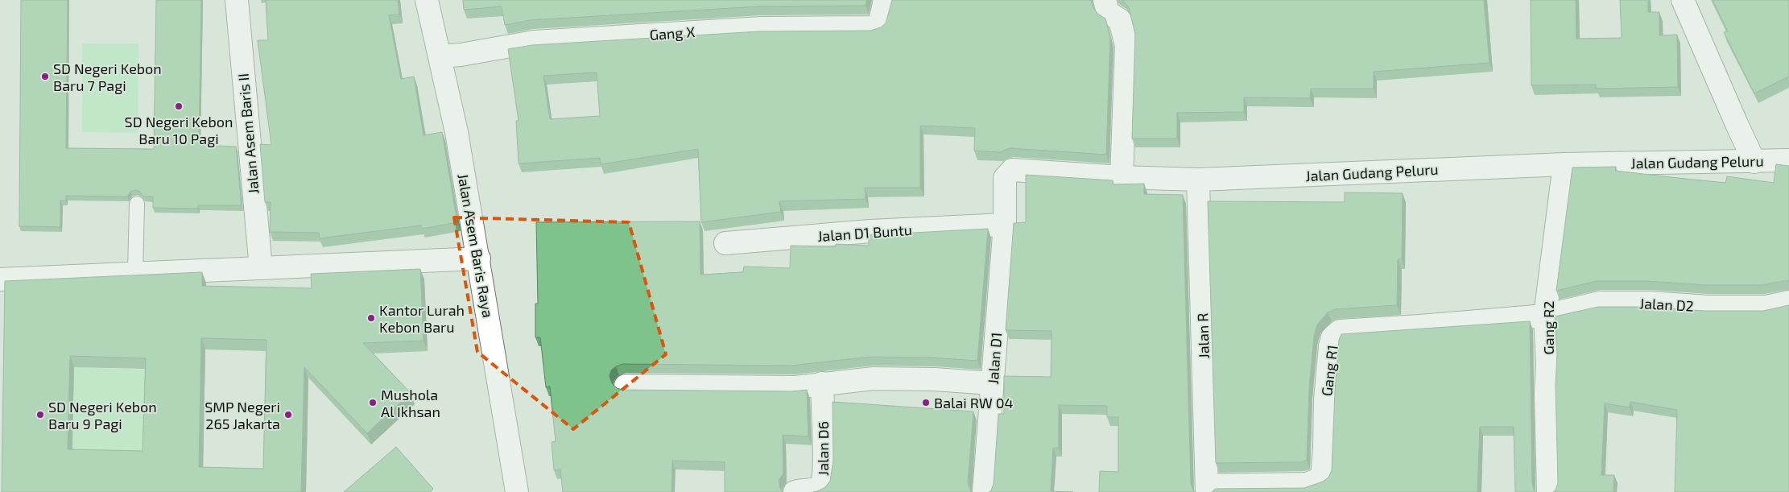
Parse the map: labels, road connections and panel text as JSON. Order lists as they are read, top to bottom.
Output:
{
  "streets": {
    "street": [
      "Gang X",
      "Jalan Asem Baris II",
      "Jalan Gudang Peluru",
      "Jalan D1 Buntu",
      "Jalan Asem Baris Raya",
      "Jalan D2",
      "Gang R2",
      "Jalan R",
      "Jalan D1",
      "Gang R1",
      "Jalan D6"
    ]
  },
  "crossings": [
    ["Gang X", "Jalan Asem Baris Raya"],
    ["Jalan Gudang Peluru", "Jalan D1 Buntu"],
    ["Jalan Gudang Peluru", "Gang R2"],
    ["Jalan Gudang Peluru", "Jalan R"],
    ["Jalan Gudang Peluru", "Jalan D1"],
    ["Jalan D1 Buntu", "Jalan D1"],
    ["Jalan D2", "Gang R2"],
    ["Jalan D2", "Gang R1"],
    ["Gang R2", "Gang R1"],
    ["Jalan R", "Gang R1"]
  ],
  "places": [
    "SD Negeri Kebon Baru 7 Pagi",
    "SD Negeri Kebon Baru 10 Pagi",
    "Kantor Lurah Kebon Baru",
    "Mushola Al Ikhsan",
    "Balai RW 04",
    "SD Negeri Kebon Baru 9 Pagi",
    "SMP Negeri 265 Jakarta"
  ]
}
